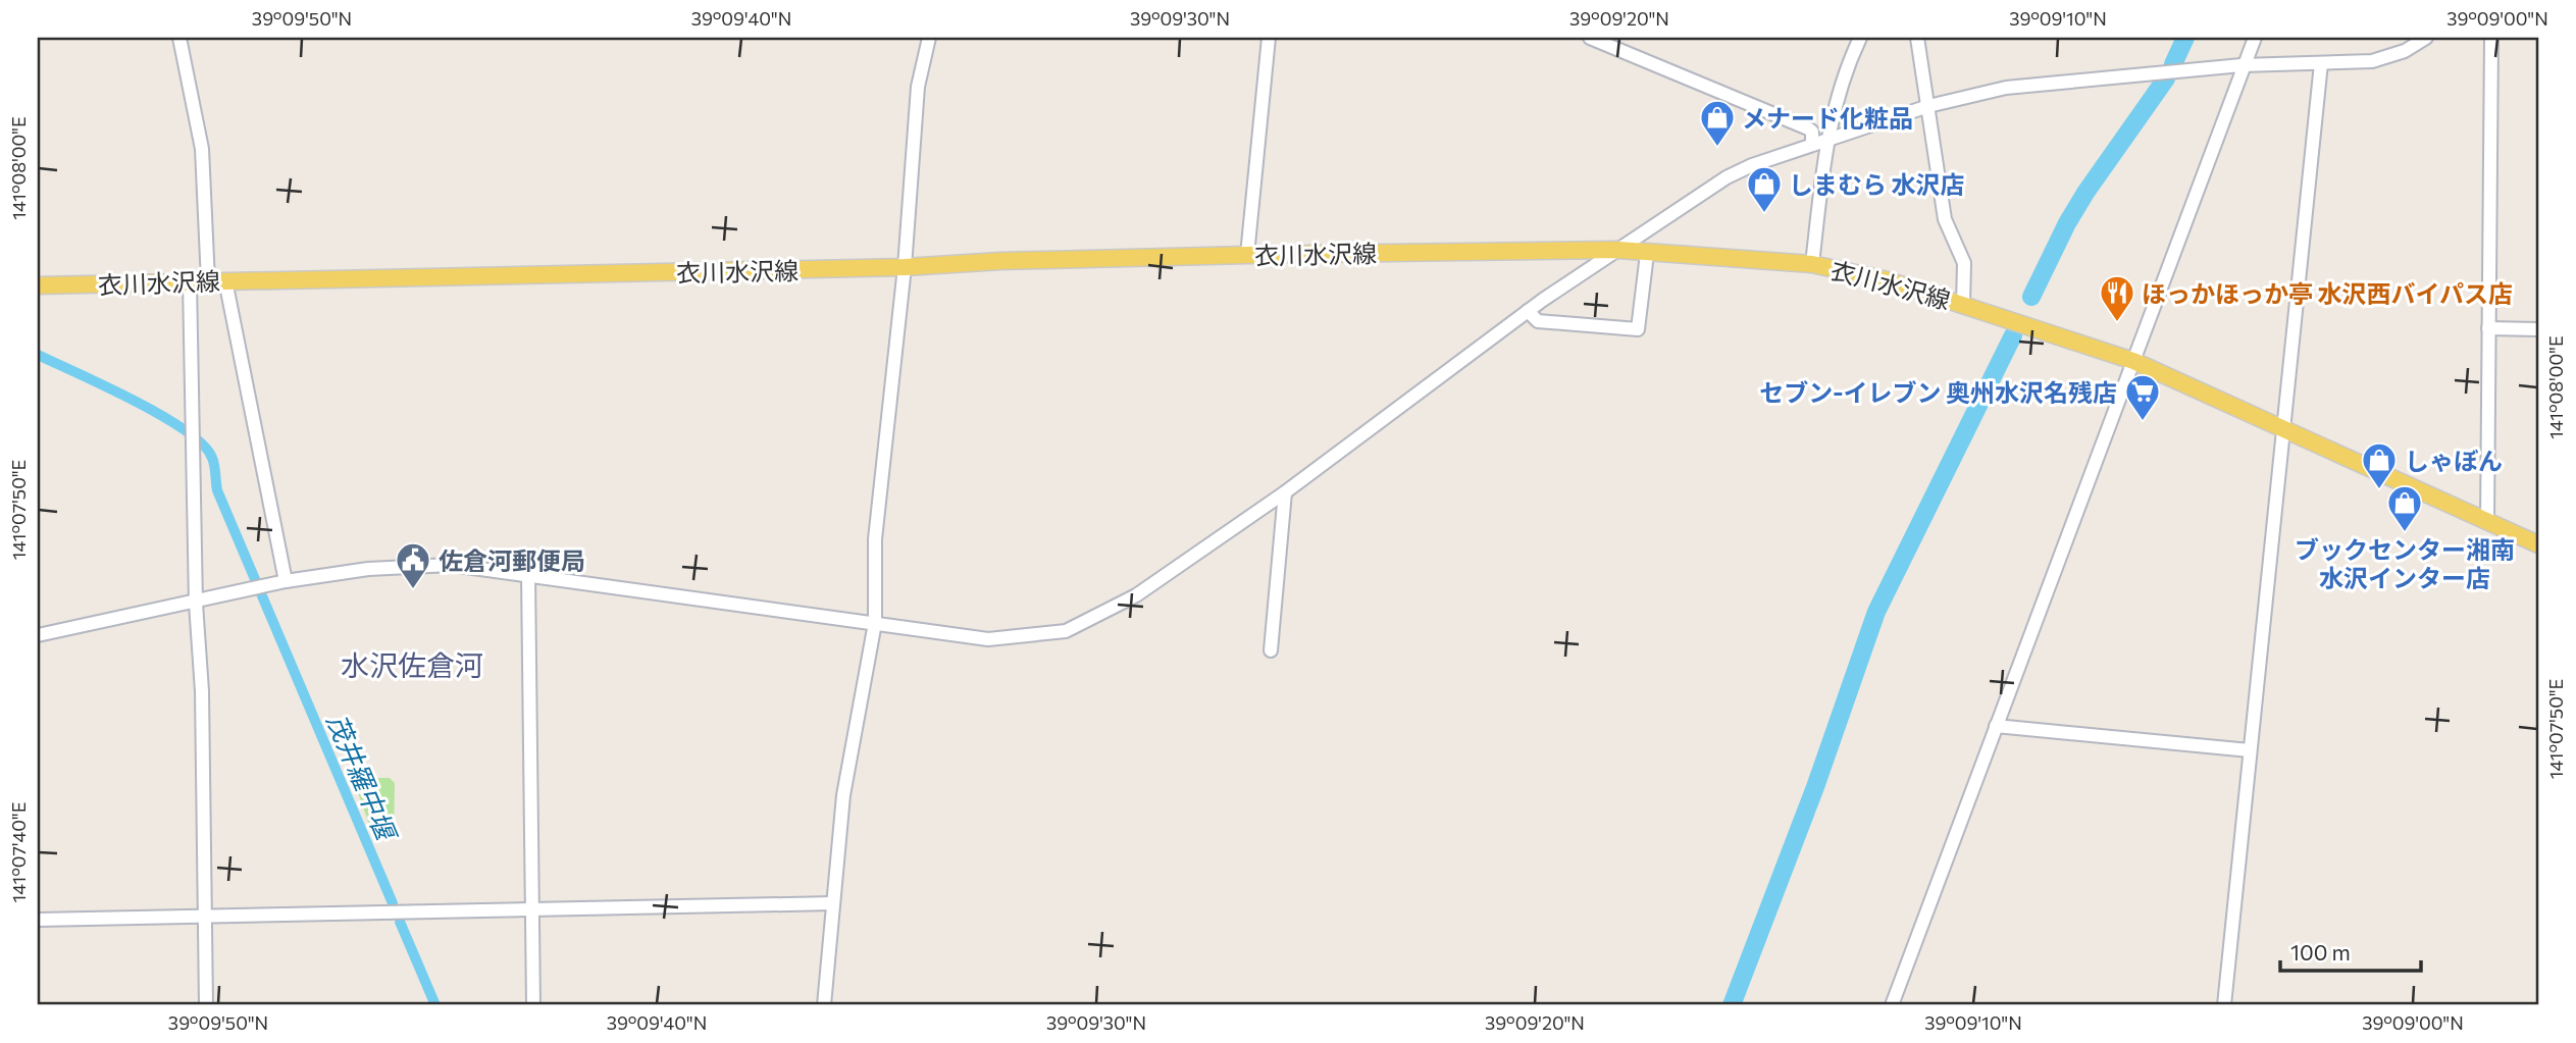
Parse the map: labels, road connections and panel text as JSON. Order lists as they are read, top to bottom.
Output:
{
  "streets": {
    "main road": ["衣川水沢線"]
  },
  "districts": ["水沢佐倉河"],
  "water": ["茂井羅中堰"],
  "places": {
    "shop": [
      "メナード化粧品",
      "しまむら 水沢店",
      "しゃぼん",
      "ブックセンター湘南 水沢インター店"
    ],
    "restaurant": ["ほっかほっか亭 水沢西バイパス店"],
    "supermarket": ["セブン-イレブン 奥州水沢名残店"],
    "public building": ["佐倉河郵便局"]
  },
  "scale_bar": "100 m",
  "coordinates": [
    "39°09'50\"N",
    "39°09'40\"N",
    "39°09'30\"N",
    "39°09'20\"N",
    "39°09'10\"N",
    "39°09'00\"N",
    "141°08'00\"E",
    "141°07'50\"E",
    "141°07'40\"E"
  ]
}
